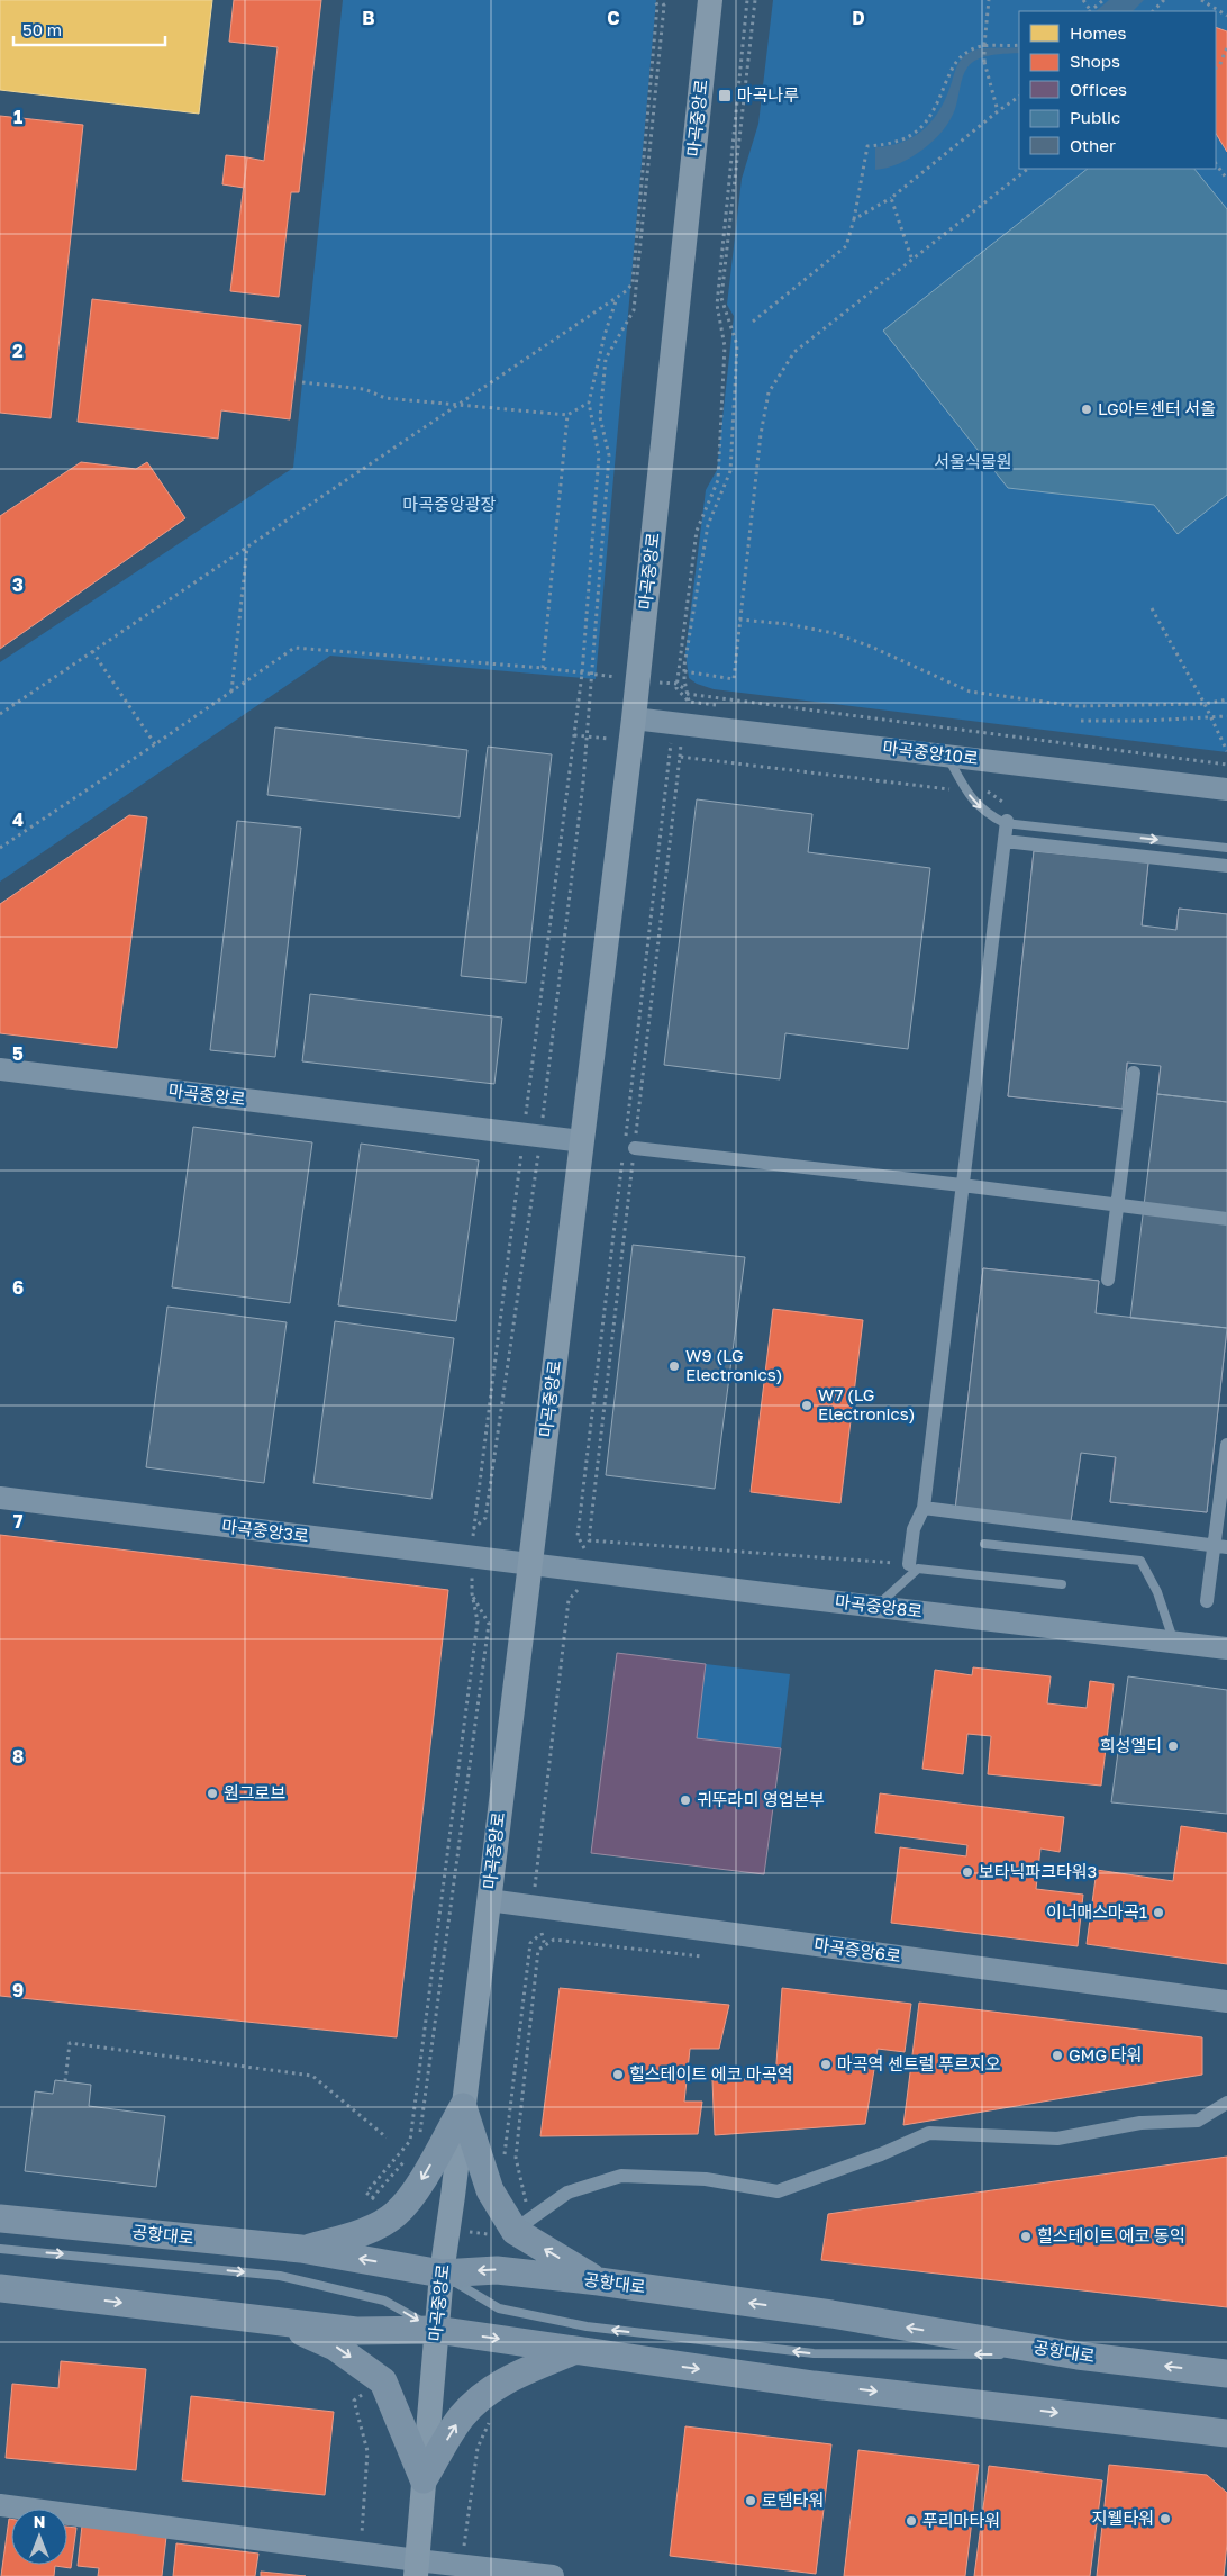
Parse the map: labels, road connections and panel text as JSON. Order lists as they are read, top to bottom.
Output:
{
  "streets": {
    "main road": ["마곡중앙로", "공항대로"],
    "street": [
      "마곡중앙10로",
      "마곡중앙3로",
      "마곡중앙8로",
      "마곡중앙6로"
    ]
  },
  "crossings": [
    ["마곡중앙로", "마곡중앙10로"],
    ["마곡중앙로", "마곡중앙3로"],
    ["마곡중앙로", "마곡중앙8로"],
    ["마곡중앙로", "마곡중앙6로"],
    ["마곡중앙로", "공항대로"],
    ["마곡중앙3로", "마곡중앙8로"]
  ],
  "parks": ["서울식물원", "마곡중앙광장"],
  "places": {
    "transit": ["마곡나루"],
    "other": [
      "LG아트센터 서울",
      "W9 (LG Electronics)",
      "W7 (LG Electronics)",
      "희성엘티",
      "원그로브",
      "귀뚜라미 영업본부",
      "보타닉파크타워3",
      "이너매스마곡1",
      "GMG 타워",
      "마곡역 센트럴 푸르지오",
      "힐스테이트 에코 마곡역",
      "힐스테이트 에코 동익",
      "로뎀타워",
      "지웰타워",
      "푸리마타워"
    ]
  },
  "legend": [
    "Homes",
    "Shops",
    "Offices",
    "Public",
    "Other"
  ],
  "scale_bar": "50 m",
  "north": "top",
  "grid": {
    "columns": ["B", "C", "D"],
    "rows": [
      "1",
      "2",
      "3",
      "4",
      "5",
      "6",
      "7",
      "8",
      "9"
    ]
  }
}
